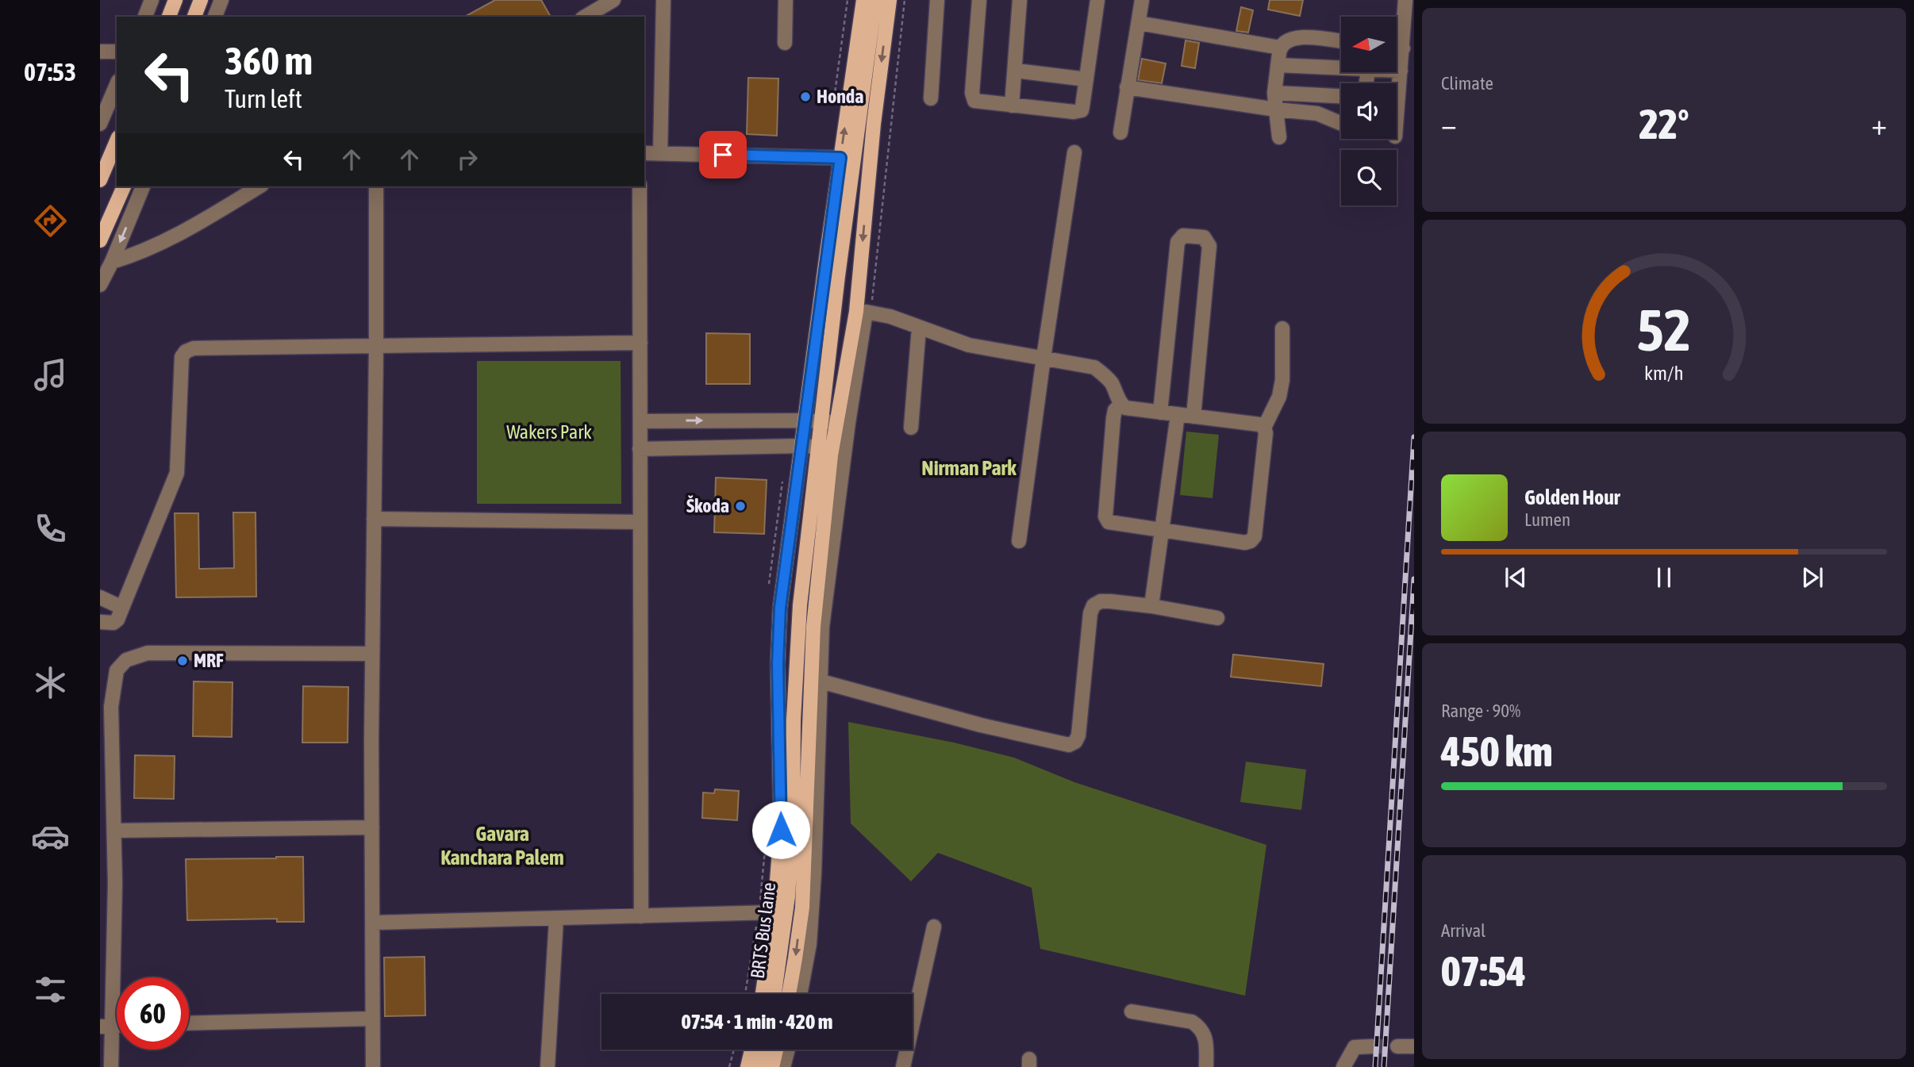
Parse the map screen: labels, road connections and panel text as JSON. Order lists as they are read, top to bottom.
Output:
{
  "streets": {
    "main road": ["BRTS Bus lane"]
  },
  "districts": ["Nirman Park", "Gavara Kanchara Palem"],
  "parks": ["Wakers Park"],
  "places": ["Honda", "Škoda", "MRF"],
  "north": "left",
  "page": {
    "tabs": "07:53",
    "tile": [
      "Climate",
      ["Range · 90%", "450 km"],
      ["Arrival", "07:54"]
    ],
    "turn": ["360 m", "Turn left"],
    "heat": ["−", "22°", "+"],
    "song": ["Golden Hour", "Lumen"],
    "limit": "60",
    "trip": "07:54 · 1 min · 420 m",
    "gauge": ["52", "km/h"]
  }
}
